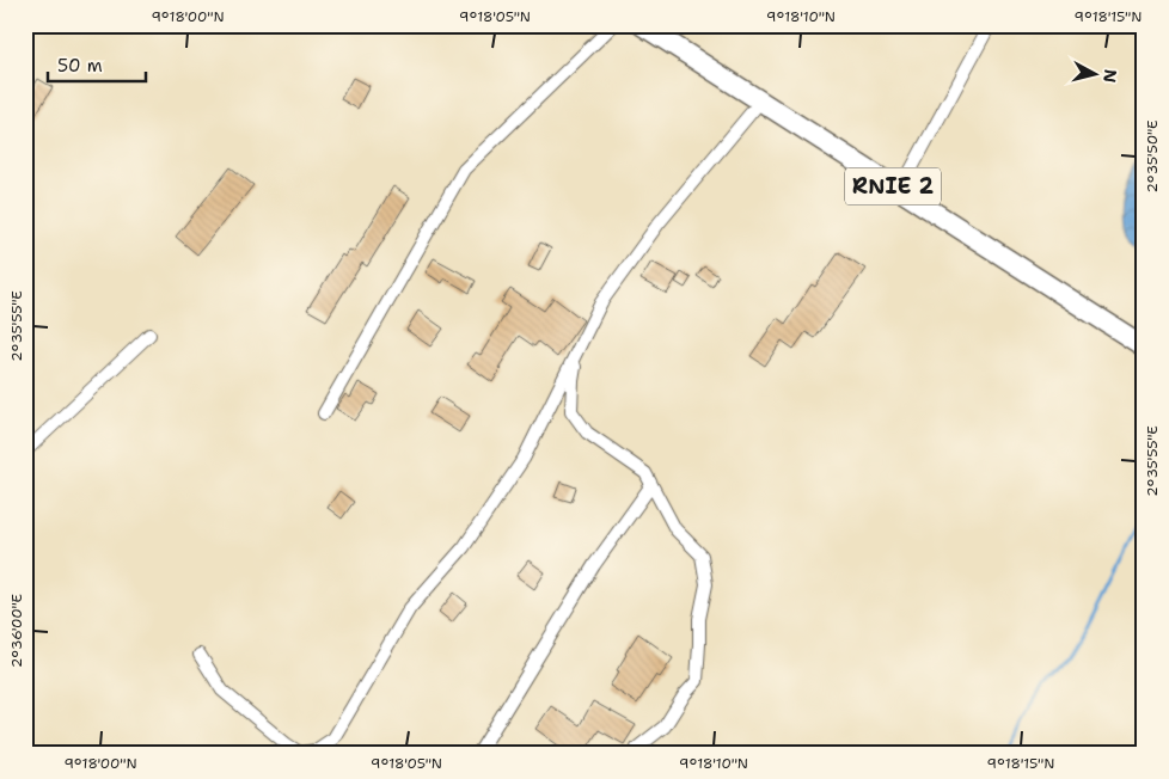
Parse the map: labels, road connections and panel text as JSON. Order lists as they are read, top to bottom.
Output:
{
  "streets": {
    "main road": ["RNIE 2"]
  },
  "scale_bar": "50 m",
  "north": "right",
  "coordinates": [
    "9°18'00\"N",
    "9°18'05\"N",
    "9°18'10\"N",
    "9°18'15\"N",
    "2°35'50\"E",
    "2°35'55\"E",
    "2°36'00\"E"
  ]
}
